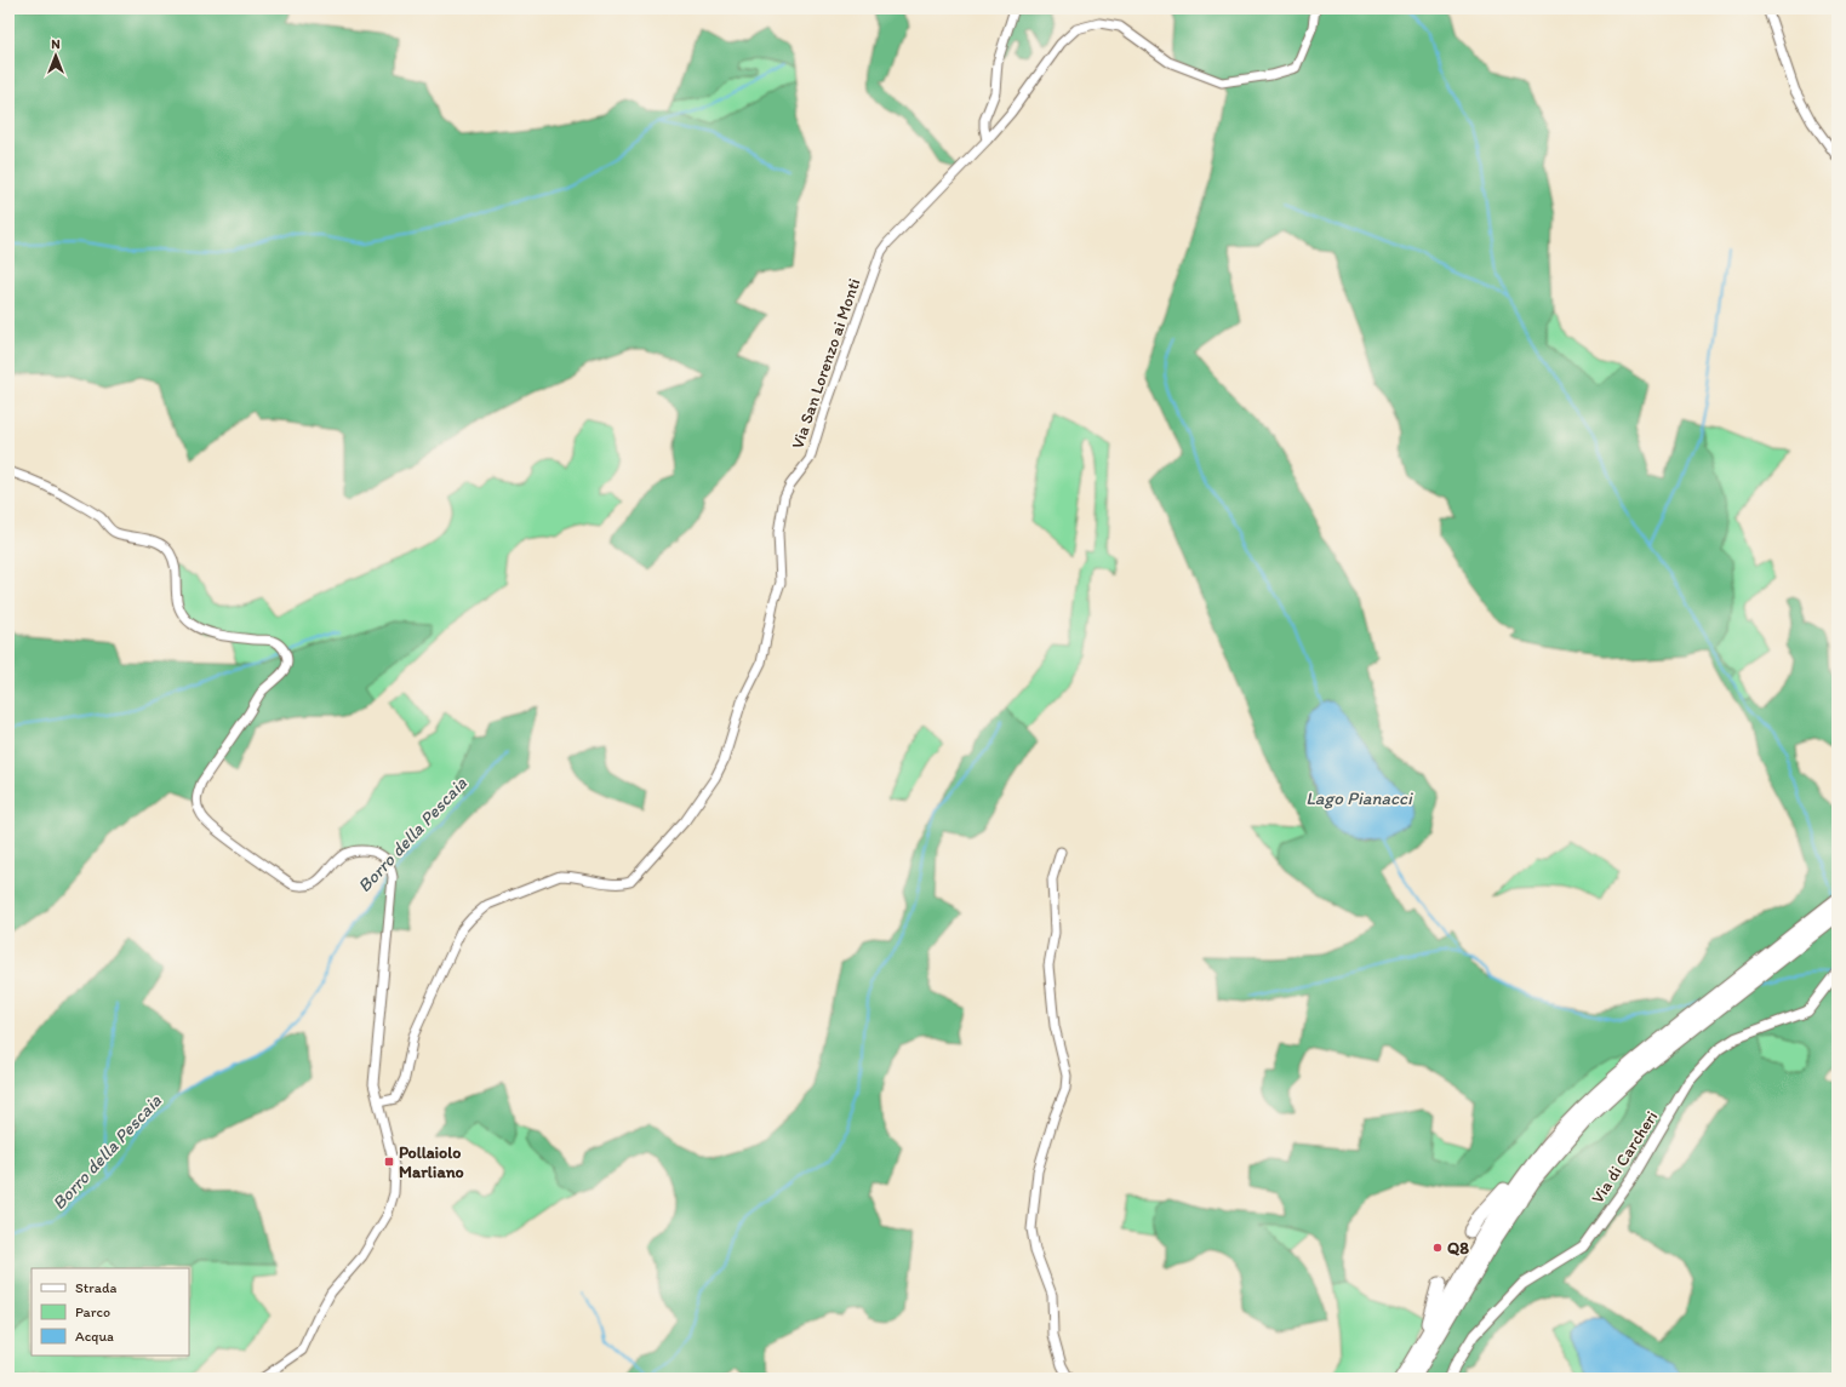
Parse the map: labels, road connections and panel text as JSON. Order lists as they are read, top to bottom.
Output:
{
  "streets": {
    "street": ["Via San Lorenzo ai Monti", "Via di Carcheri"]
  },
  "water": ["Lago Pianacci", "Borro della Pescaia"],
  "places": {
    "transit": ["Pollaiolo Marliano"],
    "other": ["Q8"]
  },
  "legend": ["Strada", "Parco", "Acqua"],
  "north": "top"
}
